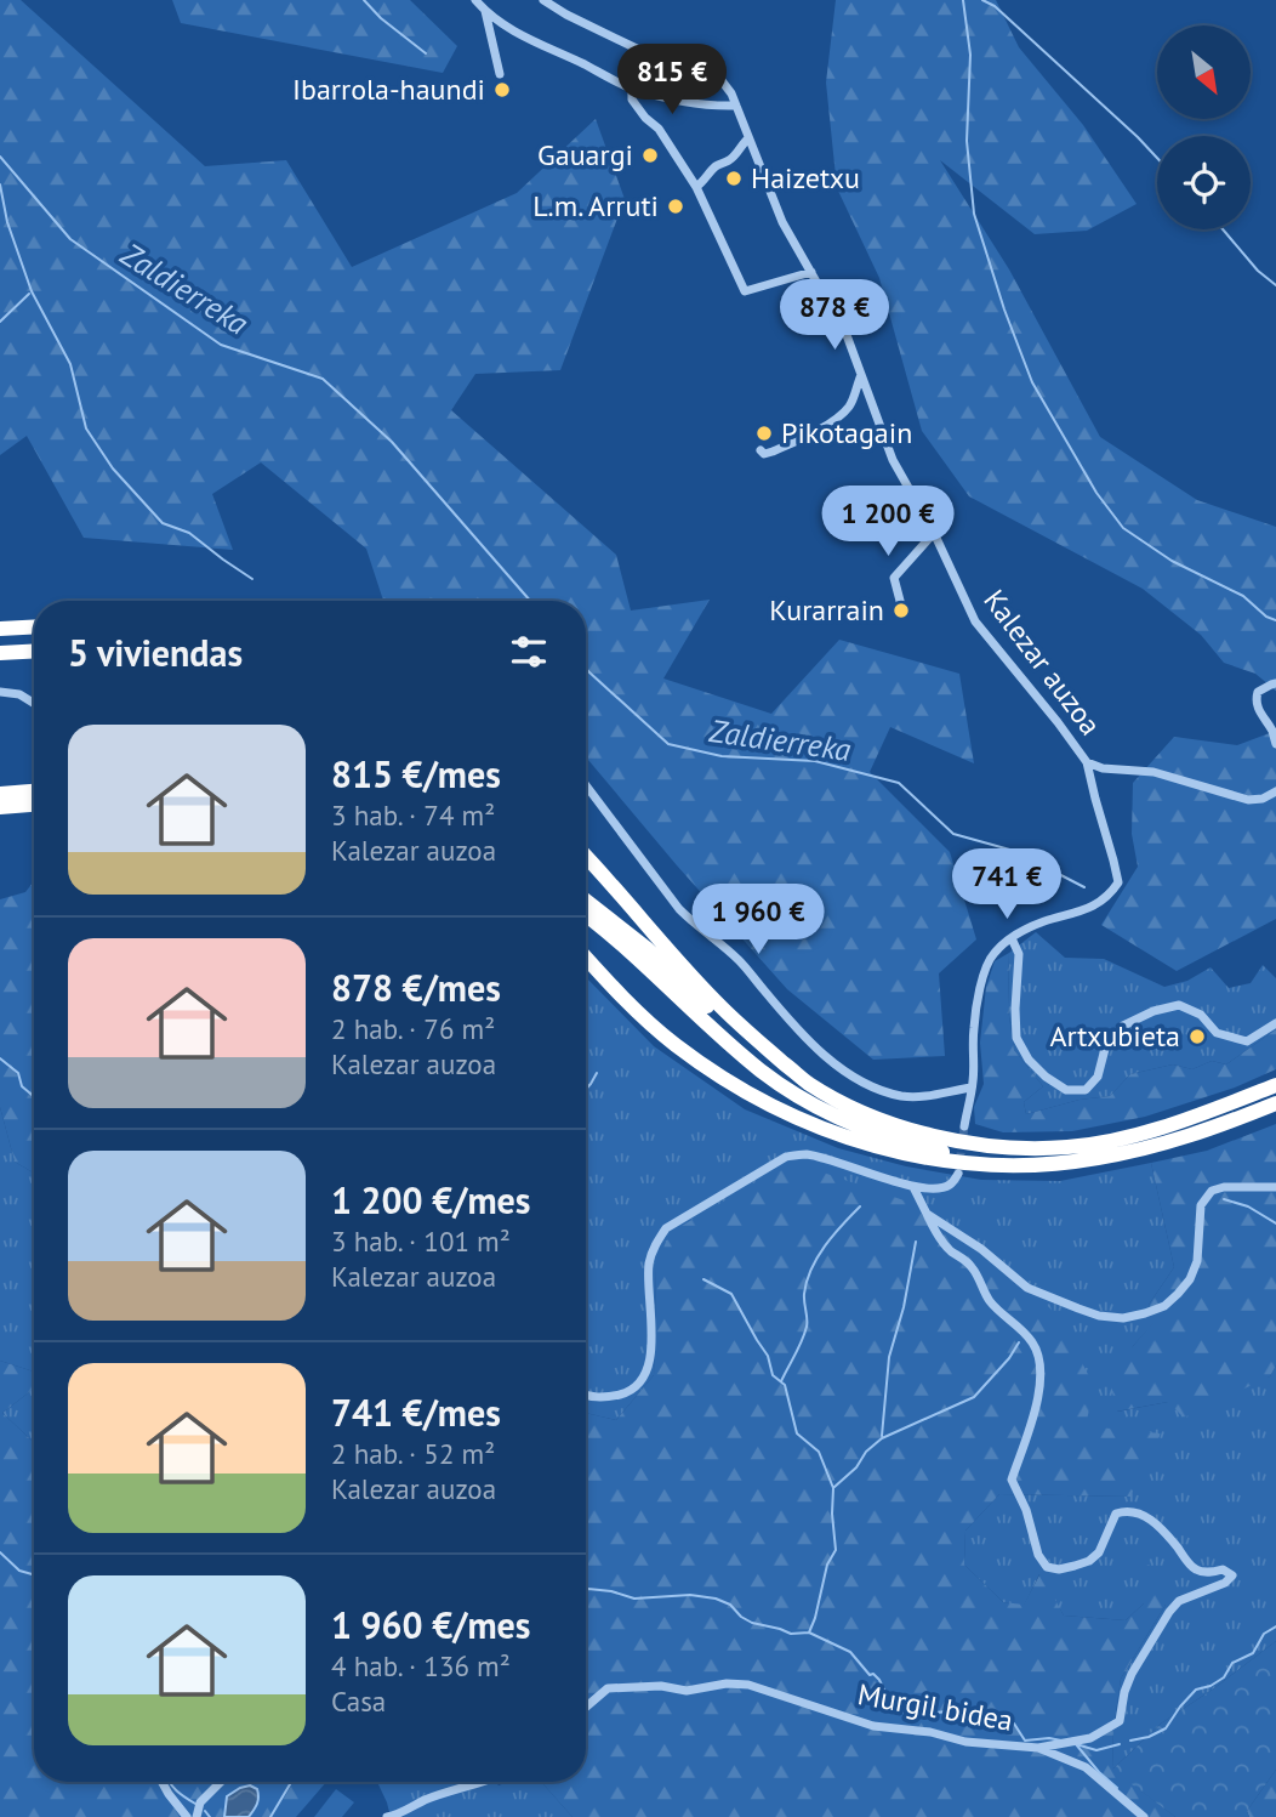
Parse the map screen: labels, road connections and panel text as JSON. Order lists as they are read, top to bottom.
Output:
{
  "streets": {
    "street": ["Kalezar auzoa", "Murgil bidea"]
  },
  "water": ["Zaldierreka"],
  "places": [
    "Ibarrola-haundi",
    "Gauargi",
    "Haizetxu",
    "L.m. Arruti",
    "Pikotagain",
    "Kurarrain",
    "Artxubieta"
  ],
  "north": "bottom right",
  "page": {
    "price": [
      "815 €",
      "878 €",
      "1 200 €",
      "741 €",
      "1 960 €"
    ],
    "heading": "5 viviendas",
    "list": [
      {
        "name": "815 €/mes",
        "note": "3 hab. · 74 m² · Kalezar auzoa"
      },
      {
        "name": "878 €/mes",
        "note": "2 hab. · 76 m² · Kalezar auzoa"
      },
      {
        "name": "1 200 €/mes",
        "note": "3 hab. · 101 m² · Kalezar auzoa"
      },
      {
        "name": "741 €/mes",
        "note": "2 hab. · 52 m² · Kalezar auzoa"
      },
      {
        "name": "1 960 €/mes",
        "note": "4 hab. · 136 m² · Casa"
      }
    ]
  }
}
